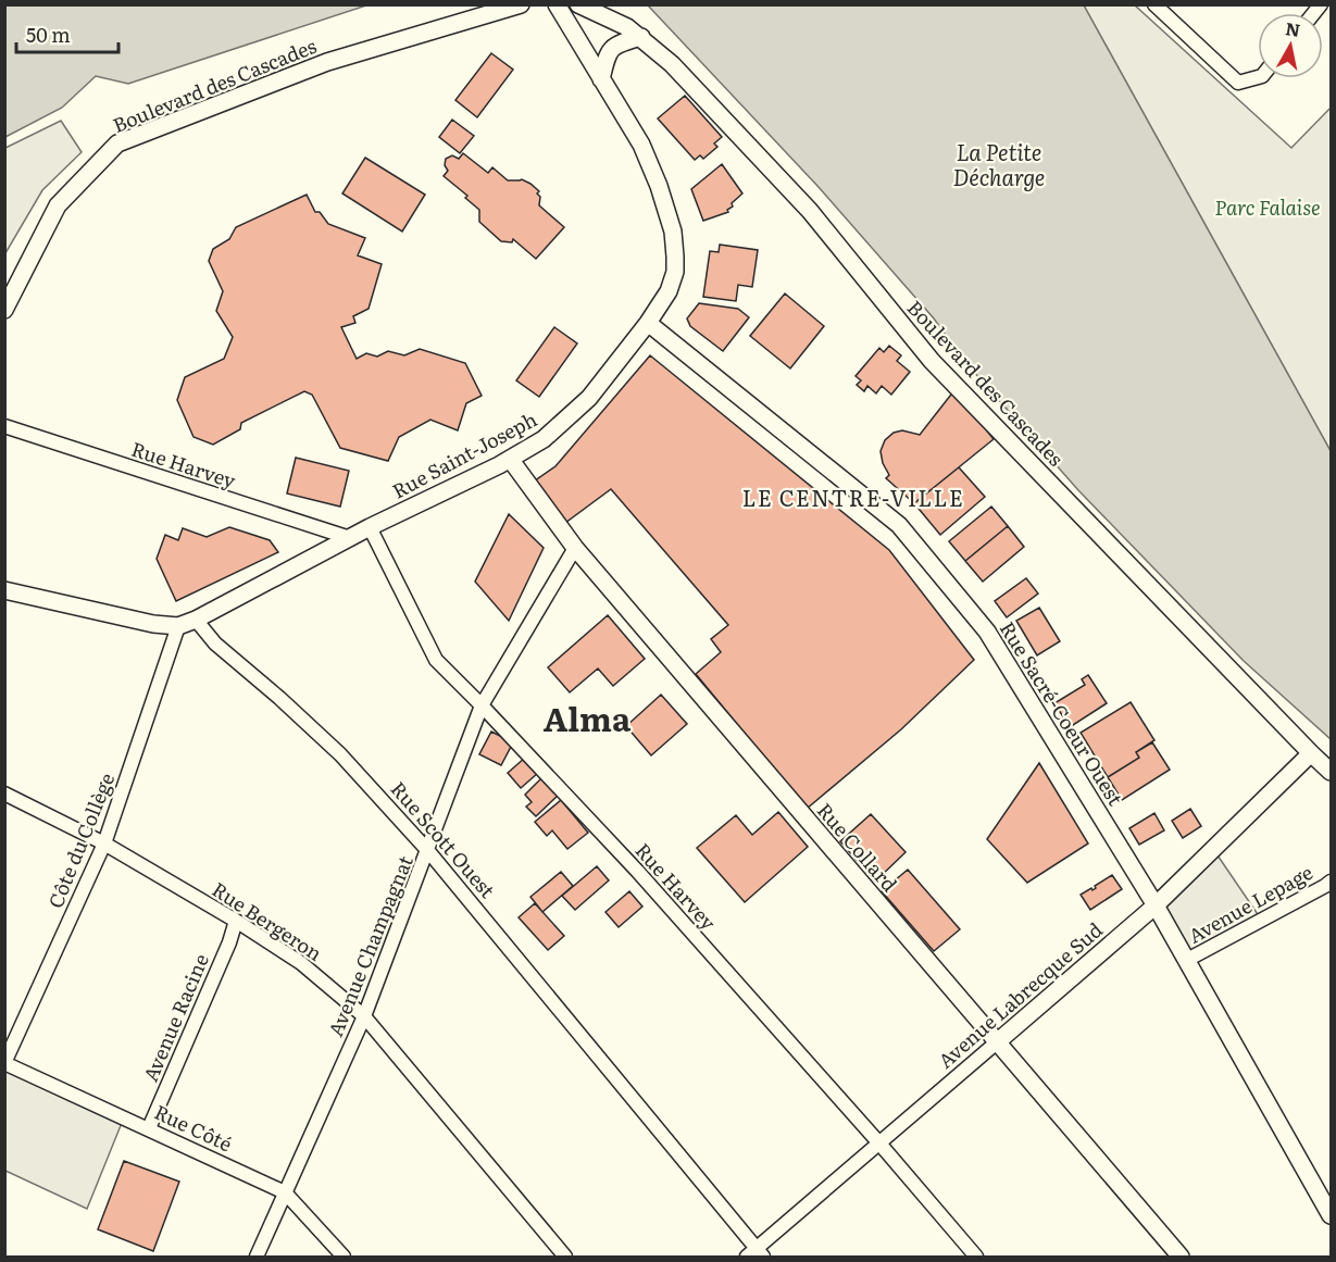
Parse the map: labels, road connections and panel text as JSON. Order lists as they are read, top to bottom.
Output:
{
  "streets": {
    "street": [
      "Boulevard des Cascades",
      "Rue Saint-Joseph",
      "Rue Harvey",
      "Rue Sacré-Coeur Ouest",
      "Rue Scott Ouest",
      "Côte du Collège",
      "Rue Collard",
      "Avenue Lepage",
      "Rue Bergeron",
      "Avenue Champagnat",
      "Avenue Labrecque Sud",
      "Avenue Racine",
      "Rue Côté"
    ]
  },
  "crossings": [
    ["Boulevard des Cascades", "Avenue Labrecque Sud"],
    ["Rue Saint-Joseph", "Rue Harvey"],
    ["Rue Saint-Joseph", "Rue Sacré-Coeur Ouest"],
    ["Rue Saint-Joseph", "Rue Scott Ouest"],
    ["Rue Saint-Joseph", "Rue Collard"],
    ["Rue Harvey", "Avenue Champagnat"],
    ["Rue Harvey", "Avenue Labrecque Sud"],
    ["Rue Sacré-Coeur Ouest", "Avenue Lepage"],
    ["Rue Sacré-Coeur Ouest", "Avenue Labrecque Sud"],
    ["Rue Scott Ouest", "Avenue Champagnat"],
    ["Rue Scott Ouest", "Avenue Labrecque Sud"],
    ["Côte du Collège", "Rue Bergeron"],
    ["Côte du Collège", "Rue Côté"],
    ["Rue Collard", "Avenue Champagnat"],
    ["Rue Collard", "Avenue Labrecque Sud"],
    ["Rue Bergeron", "Avenue Champagnat"],
    ["Rue Bergeron", "Avenue Racine"],
    ["Avenue Champagnat", "Rue Côté"],
    ["Avenue Racine", "Rue Côté"]
  ],
  "districts": ["LE CENTRE-VILLE", "Alma"],
  "water": ["La Petite Décharge"],
  "parks": ["Parc Falaise"],
  "scale_bar": "50 m",
  "north": "top"
}
